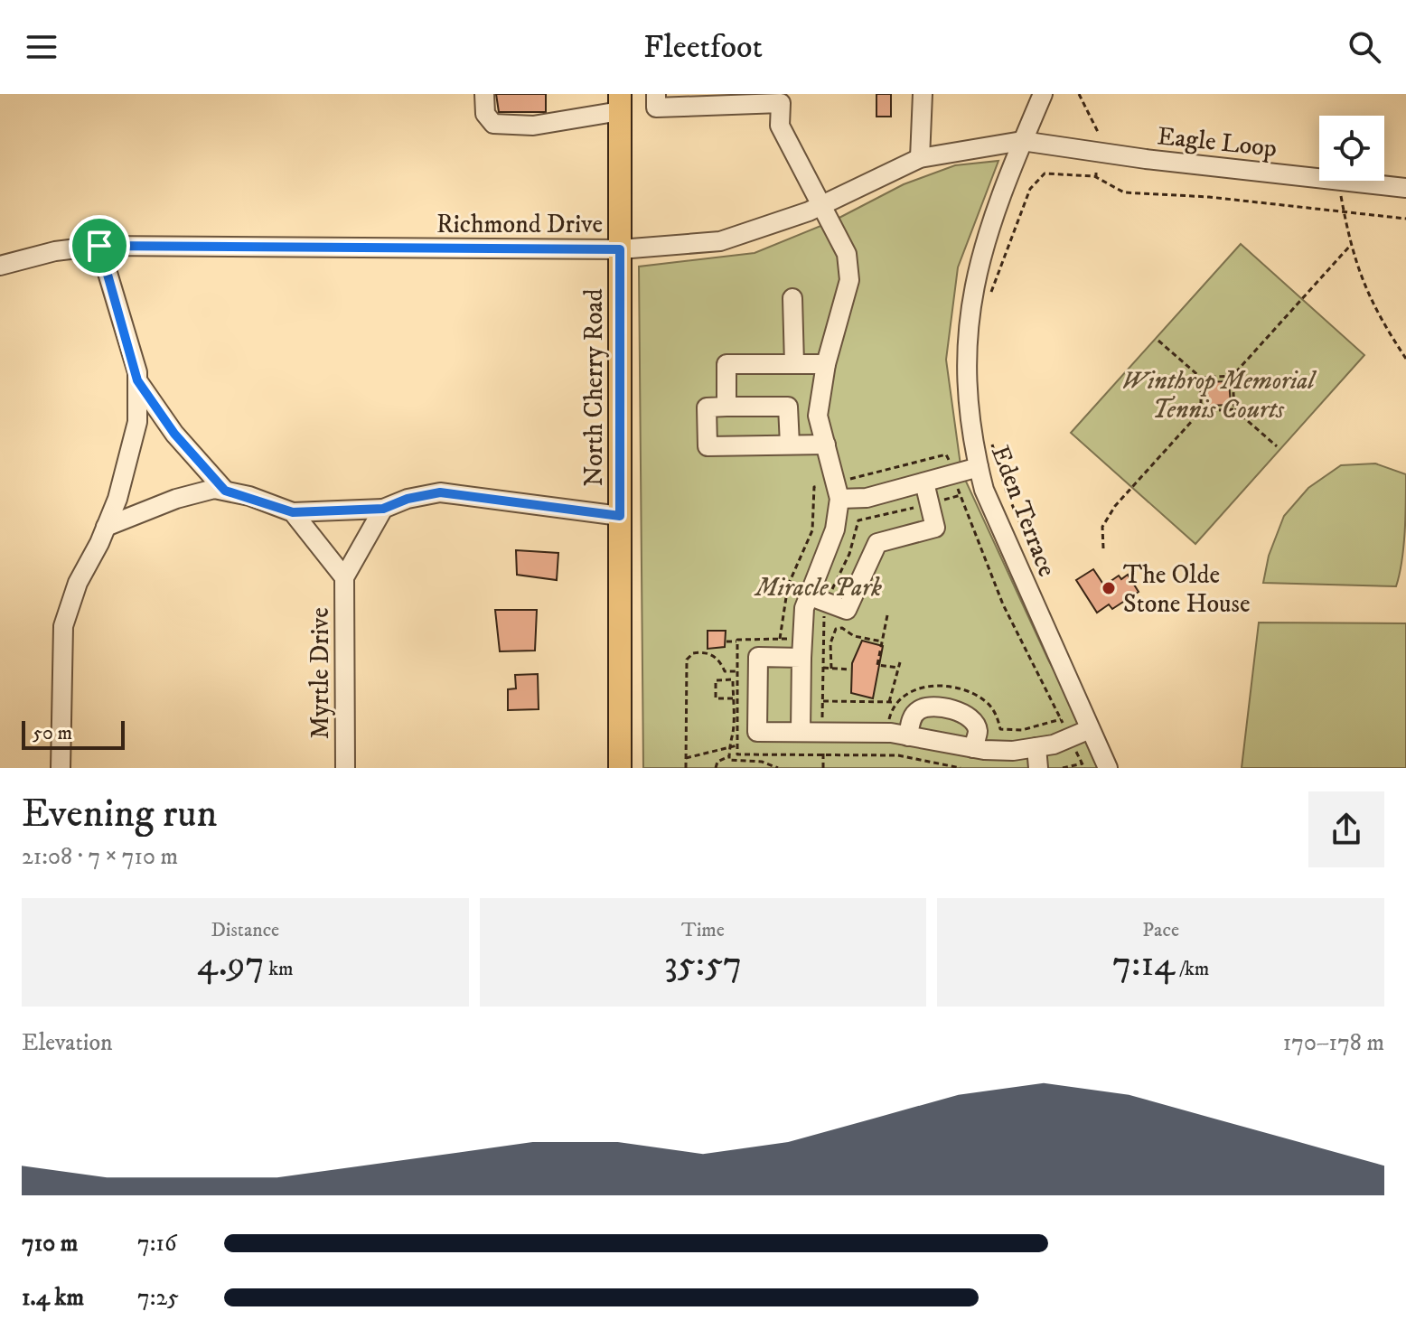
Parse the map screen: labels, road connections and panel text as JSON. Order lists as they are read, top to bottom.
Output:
{
  "streets": {
    "main road": ["North Cherry Road"],
    "street": [
      "Eagle Loop",
      "Richmond Drive",
      "Eden Terrace",
      "Myrtle Drive"
    ]
  },
  "crossings": [
    ["Eagle Loop", "Richmond Drive"],
    ["Eagle Loop", "Eden Terrace"],
    ["Richmond Drive", "North Cherry Road"],
    ["Richmond Drive", "Eden Terrace"]
  ],
  "parks": ["Winthrop Memorial Tennis Courts", "Miracle Park"],
  "places": ["The Olde Stone House"],
  "scale_bar": "50 m",
  "page": {
    "header": "Fleetfoot",
    "scale": "50 m",
    "heading": ["Evening run", "21:08 · 7 × 710 m"],
    "stats": [
      ["Distance", "4.97 km"],
      ["Time", "35:57"],
      ["Pace", "7:14 /km"]
    ],
    "chart": ["Elevation", "170–178 m"],
    "list": [
      {
        "name": "710 m",
        "note": "7:16"
      },
      {
        "name": "1.4 km",
        "note": "7:25"
      }
    ]
  }
}
